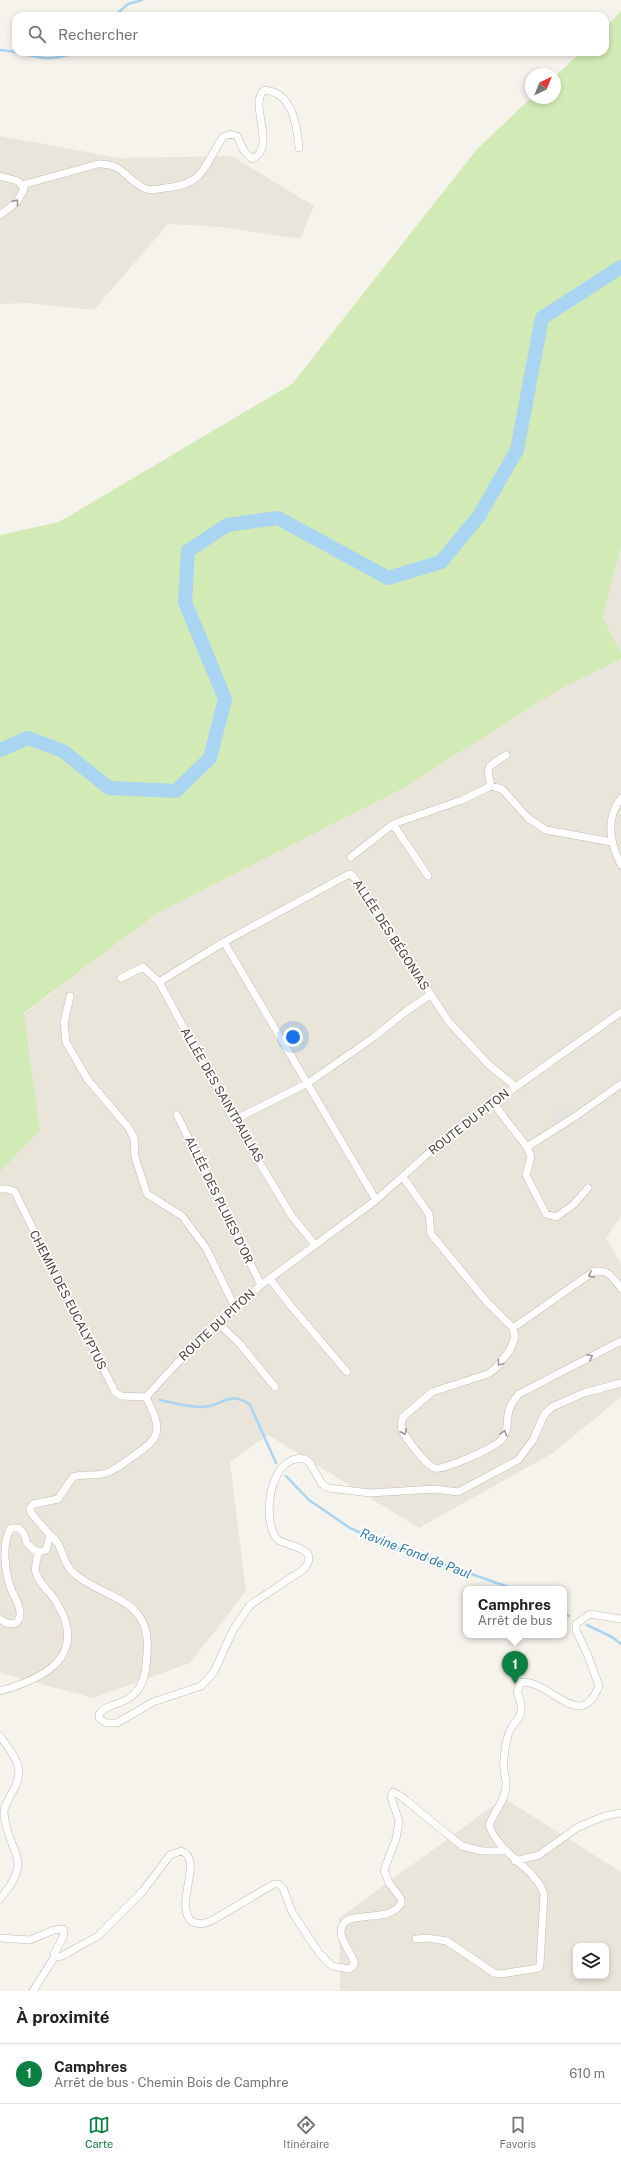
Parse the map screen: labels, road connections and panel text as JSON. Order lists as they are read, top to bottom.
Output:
{
  "streets": {
    "street": [
      "ALLÉE DES BÉGONIAS",
      "ALLÉE DES SAINTPAULIAS",
      "ROUTE DU PITON",
      "ALLÉE DES PLUIES D'OR",
      "CHEMIN DES EUCALYPTUS"
    ]
  },
  "crossings": [
    ["ALLÉE DES BÉGONIAS", "ALLÉE DES SAINTPAULIAS"],
    ["ALLÉE DES BÉGONIAS", "ROUTE DU PITON"],
    ["ALLÉE DES SAINTPAULIAS", "ROUTE DU PITON"],
    ["ROUTE DU PITON", "ALLÉE DES PLUIES D'OR"],
    ["ROUTE DU PITON", "CHEMIN DES EUCALYPTUS"]
  ],
  "water": ["Ravine Fond de Paul"],
  "north": "top right",
  "page": {
    "search": "Rechercher",
    "popup": ["Camphres", "Arrêt de bus"],
    "pins": "1",
    "heading": "À proximité",
    "list": [
      {
        "mark": "1",
        "name": "Camphres",
        "note": "Arrêt de bus · Chemin Bois de Camphre",
        "value": "610 m"
      }
    ],
    "nav": ["Carte", "Itinéraire", "Favoris"]
  }
}
